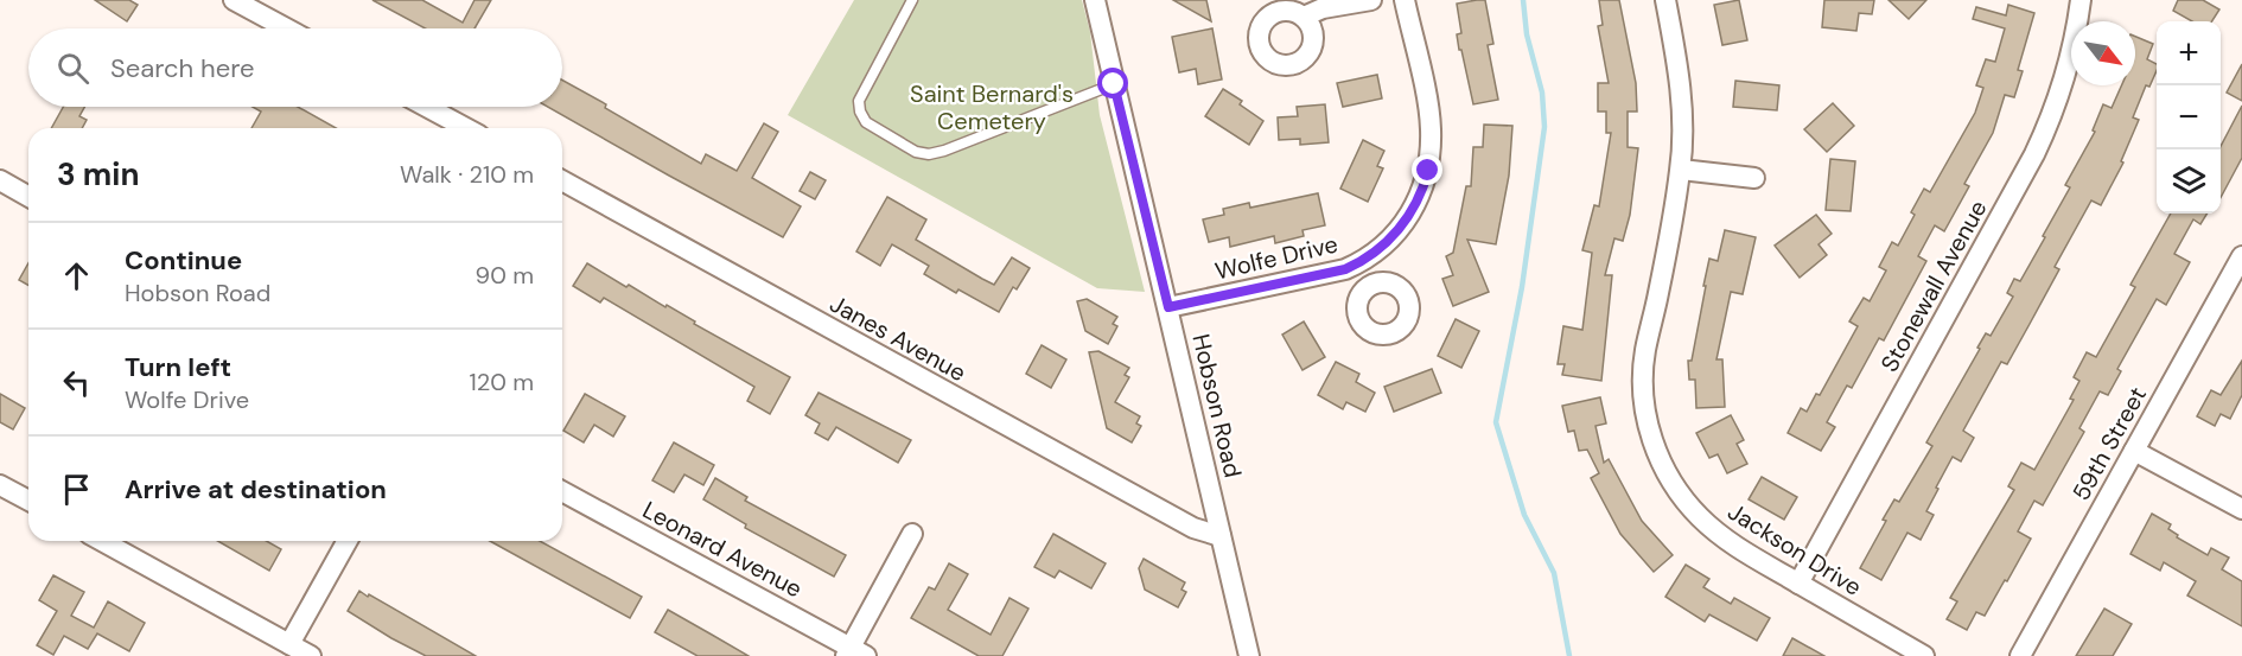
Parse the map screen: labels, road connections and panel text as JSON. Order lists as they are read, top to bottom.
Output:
{
  "streets": {
    "street": [
      "Wolfe Drive",
      "Stonewall Avenue",
      "Janes Avenue",
      "Hobson Road",
      "59th Street",
      "Leonard Avenue",
      "Jackson Drive"
    ]
  },
  "crossings": [
    ["Wolfe Drive", "Hobson Road"],
    ["Stonewall Avenue", "Jackson Drive"],
    ["Janes Avenue", "Hobson Road"]
  ],
  "parks": ["Saint Bernard's Cemetery"],
  "north": "bottom right",
  "page": {
    "map_buttons": ["+", "−"],
    "search": "Search here",
    "heading": ["3 min", "Walk · 210 m"],
    "list": [
      ["Continue", "Hobson Road", "90 m"],
      ["Turn left", "Wolfe Drive", "120 m"],
      "Arrive at destination"
    ]
  }
}
